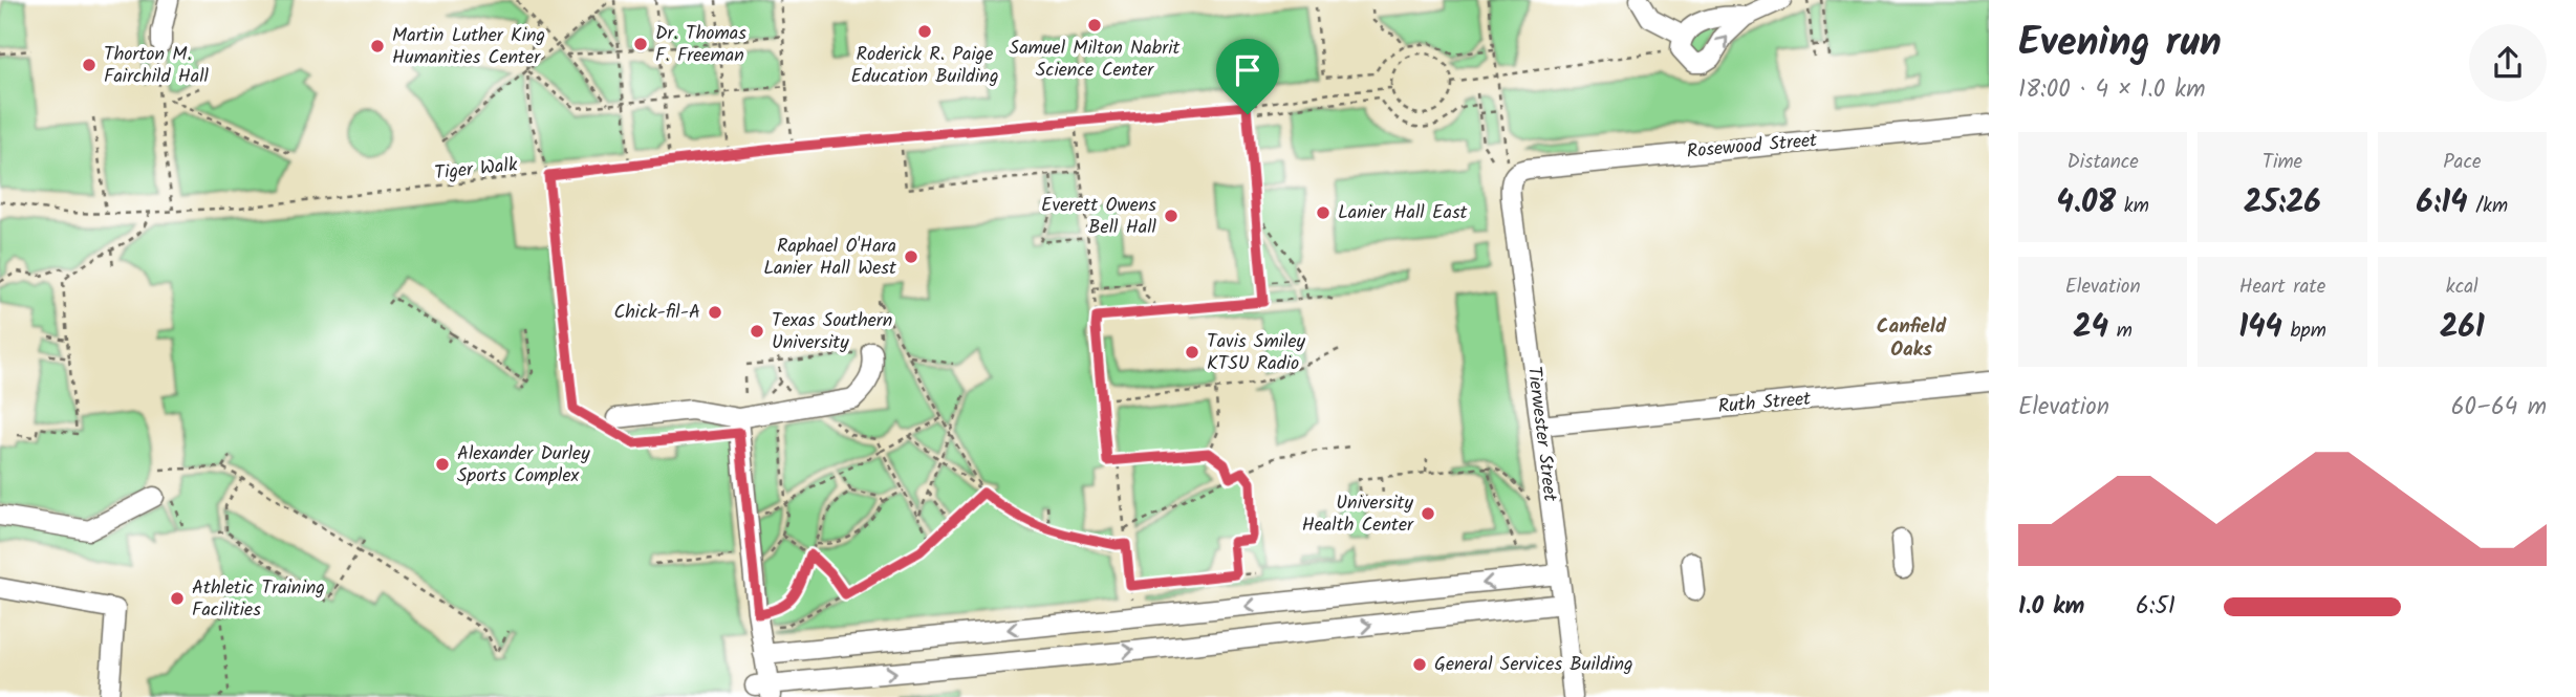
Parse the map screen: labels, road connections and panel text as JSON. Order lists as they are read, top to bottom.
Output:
{
  "streets": {
    "street": ["Rosewood Street", "Ruth Street", "Tierwester Street"],
    "path": ["Tiger Walk"]
  },
  "crossings": [
    ["Rosewood Street", "Tierwester Street"],
    ["Ruth Street", "Tierwester Street"]
  ],
  "districts": ["Canfield Oaks"],
  "places": [
    "Samuel Milton Nabrit Science Center",
    "Roderick R. Paige Education Building",
    "Dr. Thomas F. Freeman",
    "Martin Luther King Humanities Center",
    "Thorton M. Fairchild Hall",
    "Lanier Hall East",
    "Everett Owens Bell Hall",
    "Raphael O'Hara Lanier Hall West",
    "Chick-fil-A",
    "Texas Southern University",
    "Tavis Smiley KTSU Radio",
    "Alexander Durley Sports Complex",
    "University Health Center",
    "Athletic Training Facilities",
    "General Services Building"
  ],
  "page": {
    "heading": ["Evening run", "18:00 · 4 × 1.0 km"],
    "stats": [
      ["Distance", "4.08 km"],
      ["Time", "25:26"],
      ["Pace", "6:14 /km"],
      ["Elevation", "24 m"],
      ["Heart rate", "144 bpm"],
      ["kcal", "261"]
    ],
    "chart": ["Elevation", "60–64 m"],
    "list": [
      {
        "name": "1.0 km",
        "note": "6:51"
      }
    ]
  }
}
